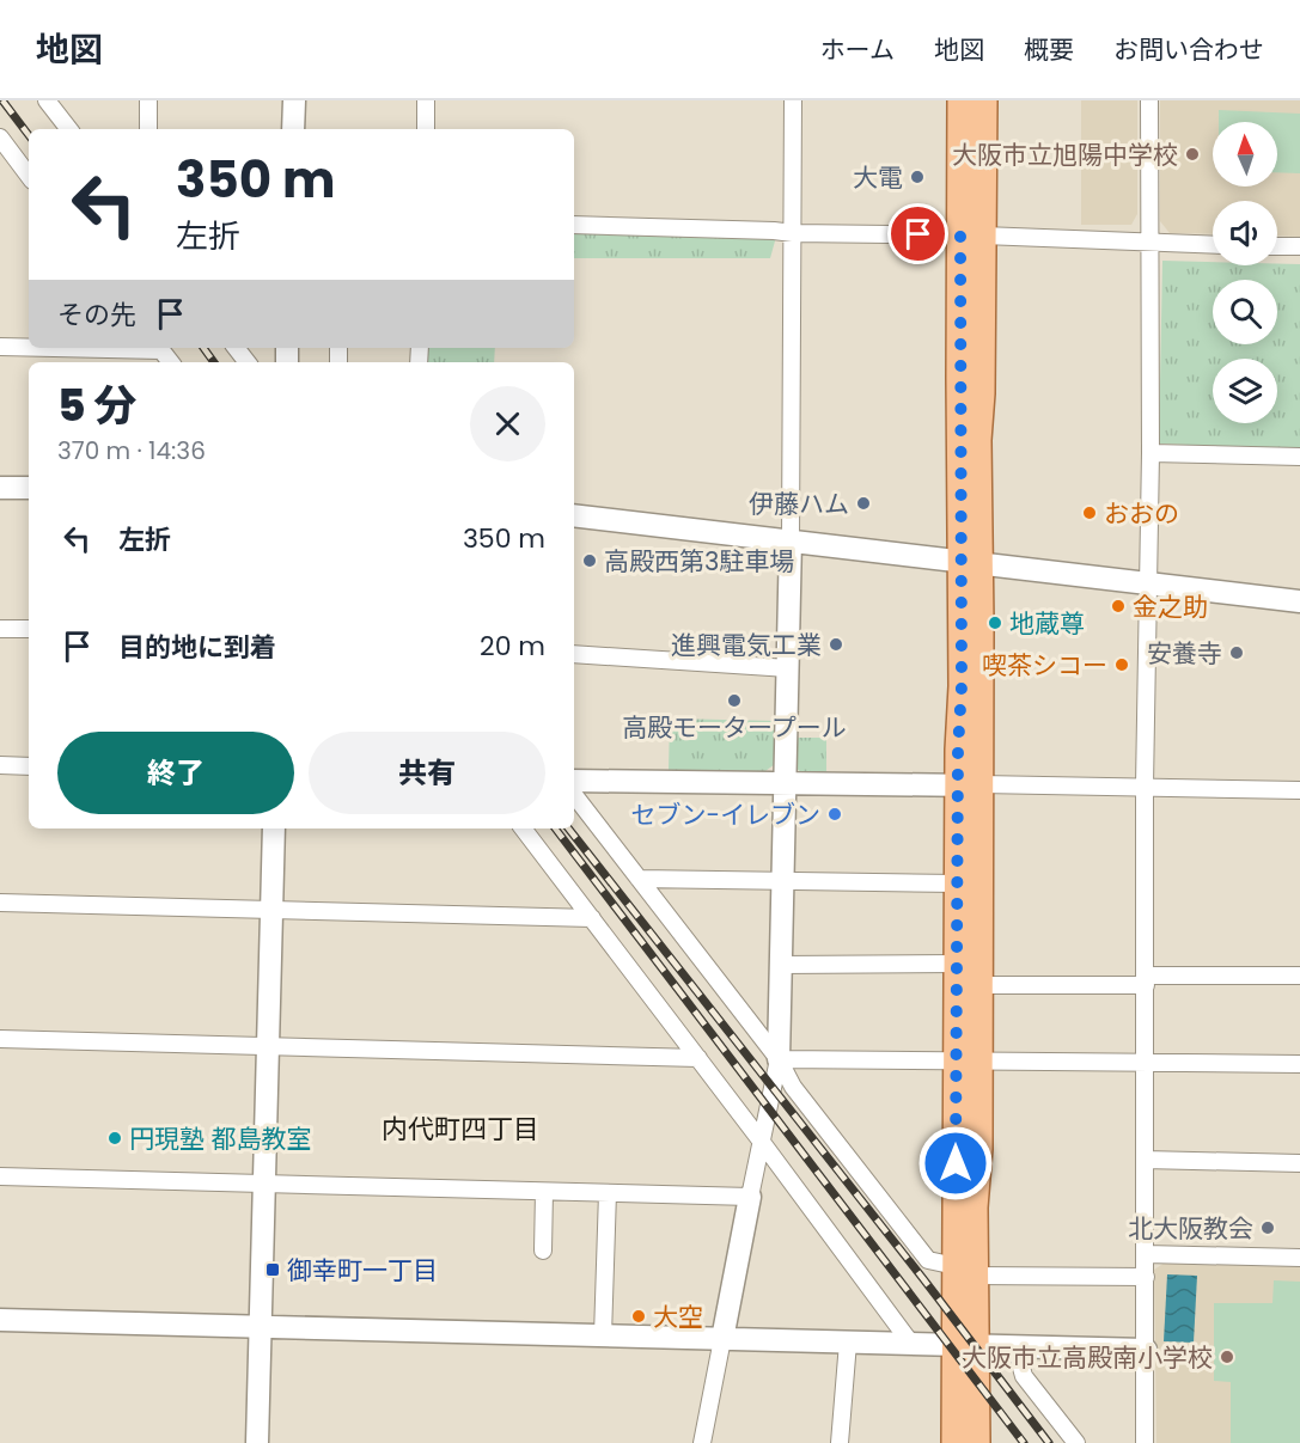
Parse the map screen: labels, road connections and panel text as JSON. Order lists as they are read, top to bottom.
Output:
{
  "districts": ["内代町四丁目"],
  "places": {
    "other": [
      "大阪市立旭陽中学校",
      "大電",
      "伊藤ハム",
      "おおの",
      "高殿西第3駐車場",
      "金之助",
      "地蔵尊",
      "進興電気工業",
      "安養寺",
      "喫茶シコー",
      "高殿モータープール",
      "セブン-イレブン",
      "円現塾 都島教室",
      "北大阪教会",
      "大空",
      "大阪市立高殿南小学校"
    ],
    "transit": ["御幸町一丁目"]
  },
  "north": "top",
  "page": {
    "header": "地図",
    "nav": [
      "ホーム",
      "地図",
      "概要",
      "お問い合わせ"
    ],
    "turn": ["350 m", "左折"],
    "then": "その先",
    "heading": ["5 分", "370 m · 14:36"],
    "list": [
      {
        "name": "左折",
        "value": "350 m"
      },
      {
        "name": "目的地に到着",
        "value": "20 m"
      }
    ],
    "buttons": ["終了", "共有"]
  }
}
